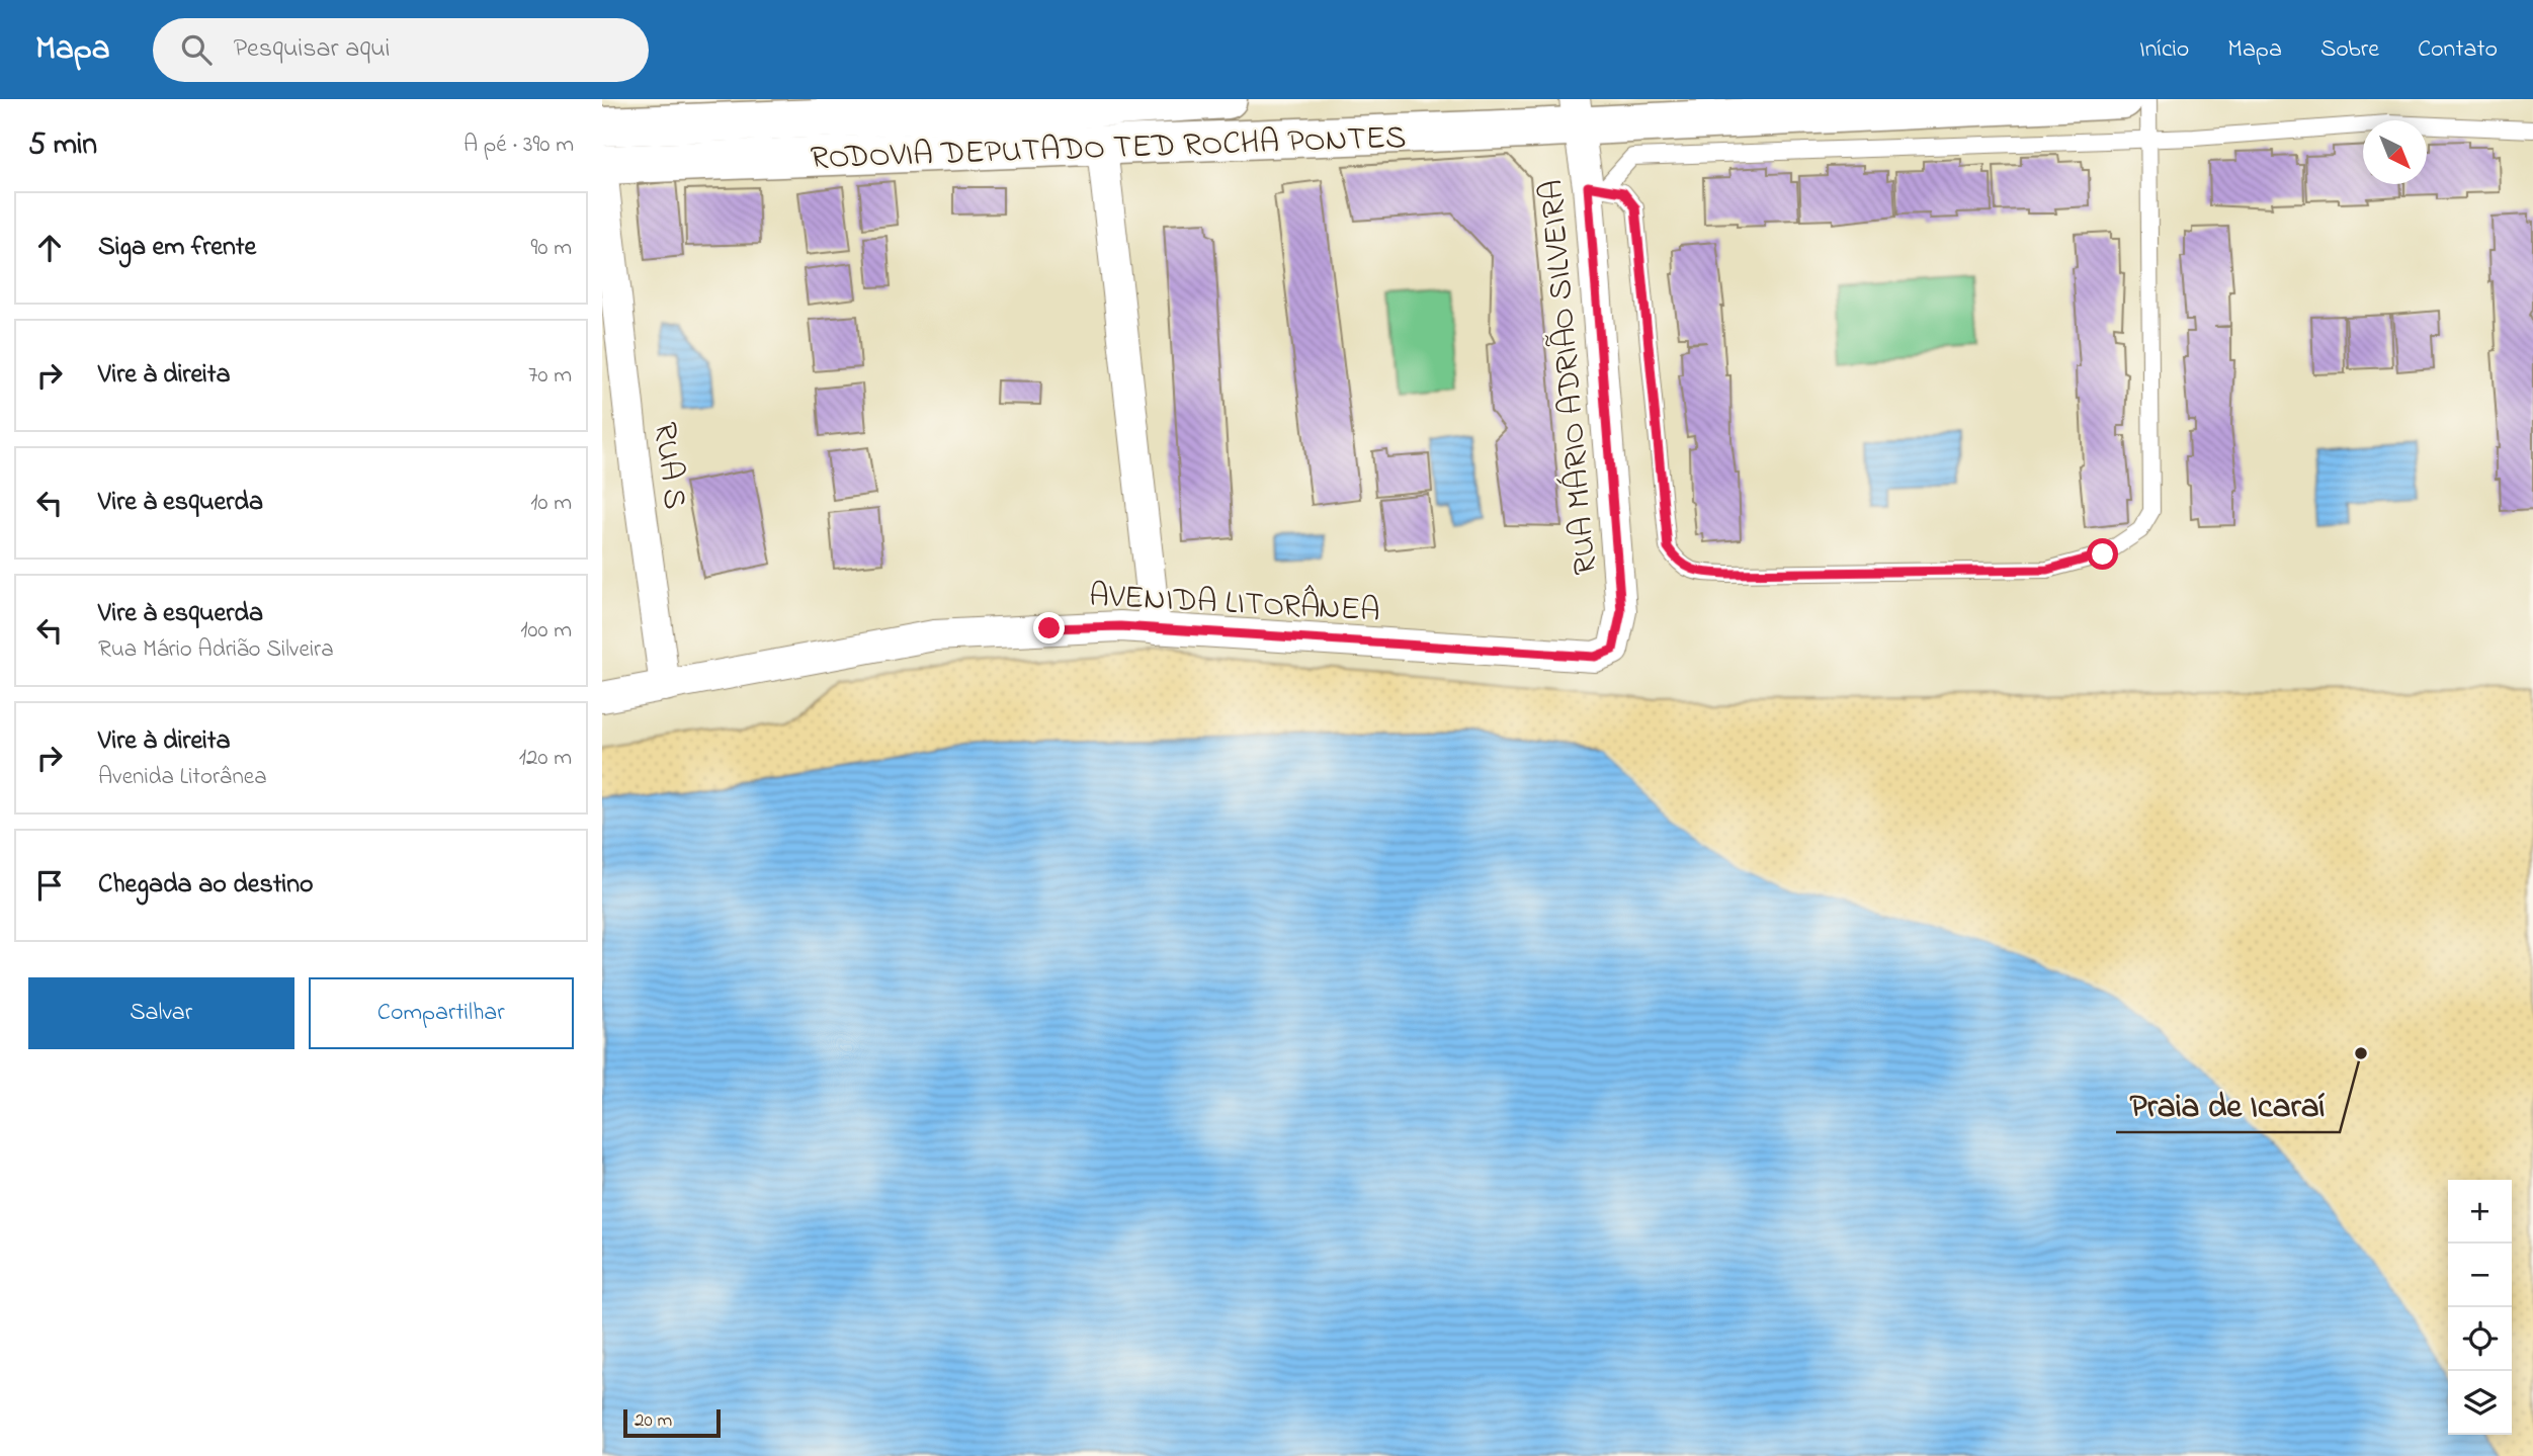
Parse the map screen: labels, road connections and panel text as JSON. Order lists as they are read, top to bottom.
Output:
{
  "streets": {
    "main road": ["RODOVIA DEPUTADO TED ROCHA PONTES"],
    "street": ["RUA MÁRIO ADRIÃO SILVEIRA", "RUA S", "AVENIDA LITORÂNEA"]
  },
  "crossings": [
    ["RODOVIA DEPUTADO TED ROCHA PONTES", "RUA MÁRIO ADRIÃO SILVEIRA"],
    ["RODOVIA DEPUTADO TED ROCHA PONTES", "RUA S"],
    ["RUA MÁRIO ADRIÃO SILVEIRA", "AVENIDA LITORÂNEA"],
    ["RUA S", "AVENIDA LITORÂNEA"]
  ],
  "places": ["Praia de Icaraí"],
  "scale_bar": "20 m",
  "north": "bottom right",
  "page": {
    "header": "Mapa",
    "search": "Pesquisar aqui",
    "nav": [
      "Início",
      "Mapa",
      "Sobre",
      "Contato"
    ],
    "heading": ["5 min", "A pé · 390 m"],
    "list": [
      ["Siga em frente", "90 m"],
      ["Vire à direita", "70 m"],
      ["Vire à esquerda", "10 m"],
      ["Vire à esquerda", "Rua Mário Adrião Silveira", "100 m"],
      ["Vire à direita", "Avenida Litorânea", "120 m"],
      "Chegada ao destino"
    ],
    "buttons": ["Salvar", "Compartilhar"],
    "map_buttons": ["+", "−"],
    "scale": "20 m"
  }
}
